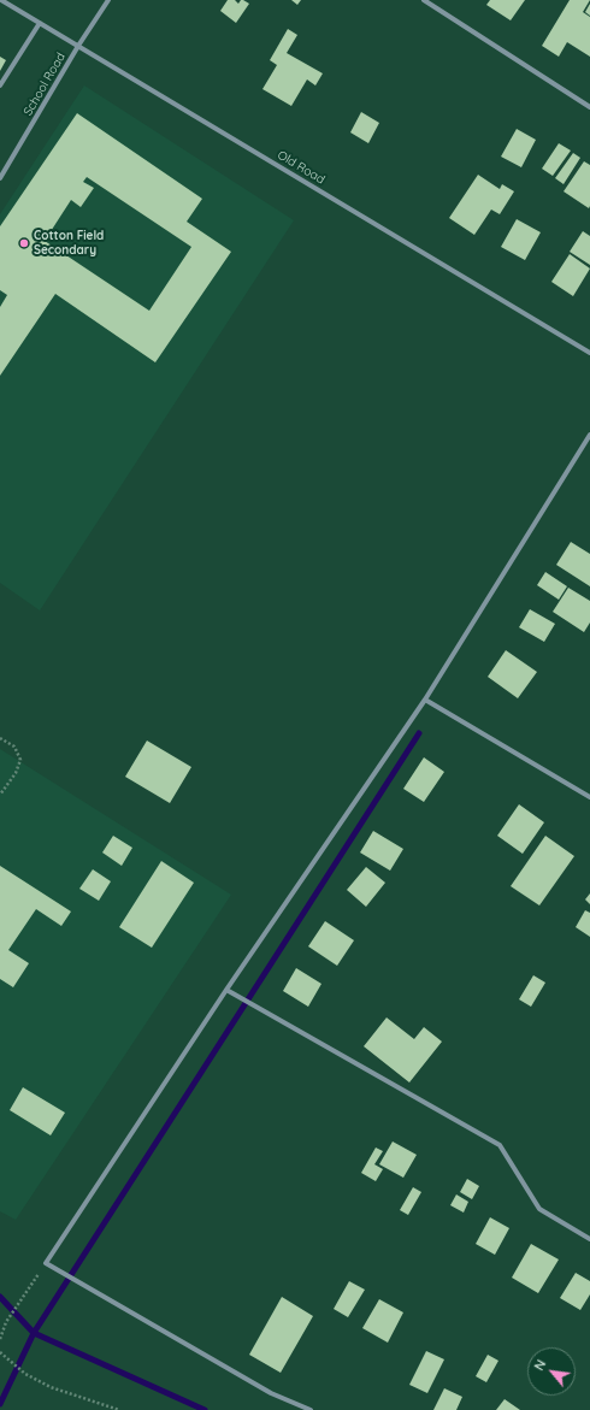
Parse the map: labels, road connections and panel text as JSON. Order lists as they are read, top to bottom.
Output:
{
  "streets": {
    "street": ["School Road", "Old Road"]
  },
  "crossings": [
    ["School Road", "Old Road"]
  ],
  "places": ["Cotton Field Secondary"],
  "north": "top left"
}
